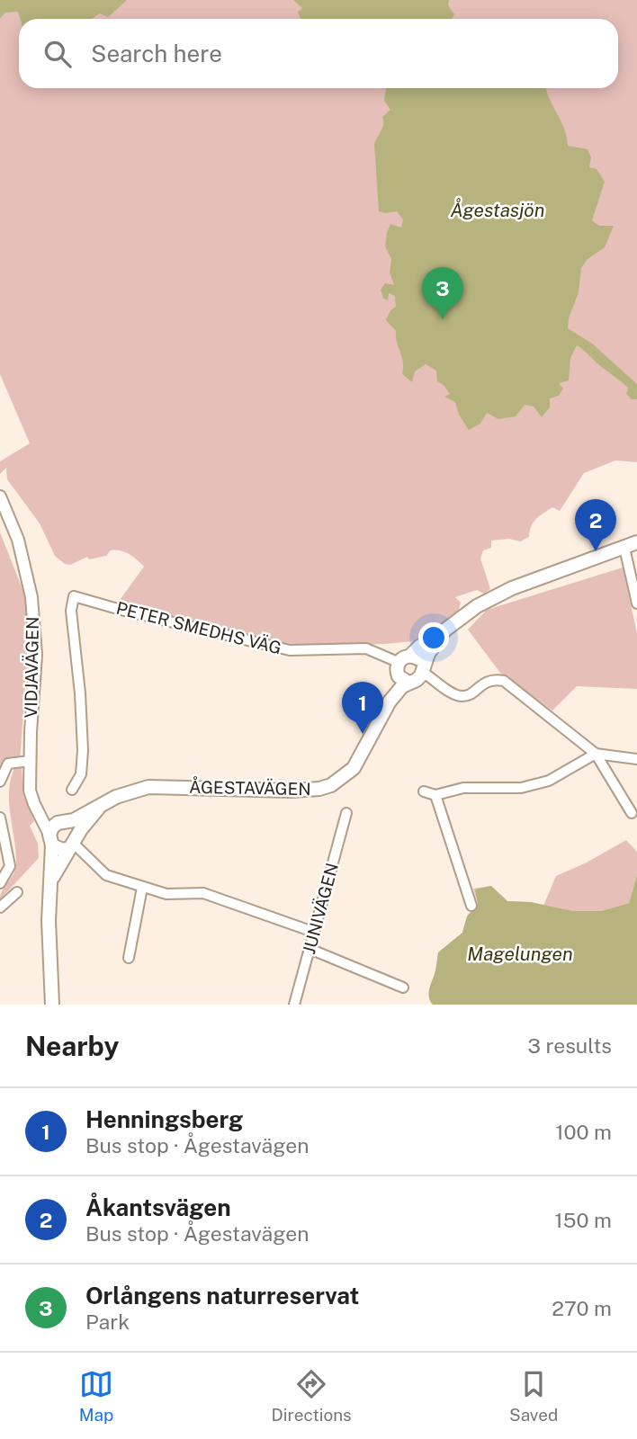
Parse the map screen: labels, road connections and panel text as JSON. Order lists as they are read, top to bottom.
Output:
{
  "streets": {
    "main road": ["ÅGESTAVÄGEN"],
    "street": ["PETER SMEDHS VÄG", "VIDJAVÄGEN", "JUNIVÄGEN"]
  },
  "crossings": [
    ["PETER SMEDHS VÄG", "ÅGESTAVÄGEN"],
    ["VIDJAVÄGEN", "ÅGESTAVÄGEN"]
  ],
  "water": ["Ågestasjön", "Magelungen"],
  "page": {
    "search": "Search here",
    "pins": ["3", "2", "1"],
    "heading": ["Nearby", "3 results"],
    "list": [
      {
        "mark": "1",
        "name": "Henningsberg",
        "note": "Bus stop · Ågestavägen",
        "value": "100 m"
      },
      {
        "mark": "2",
        "name": "Åkantsvägen",
        "note": "Bus stop · Ågestavägen",
        "value": "150 m"
      },
      {
        "mark": "3",
        "name": "Orlångens naturreservat",
        "note": "Park",
        "value": "270 m"
      }
    ],
    "nav": ["Map", "Directions", "Saved"]
  }
}
